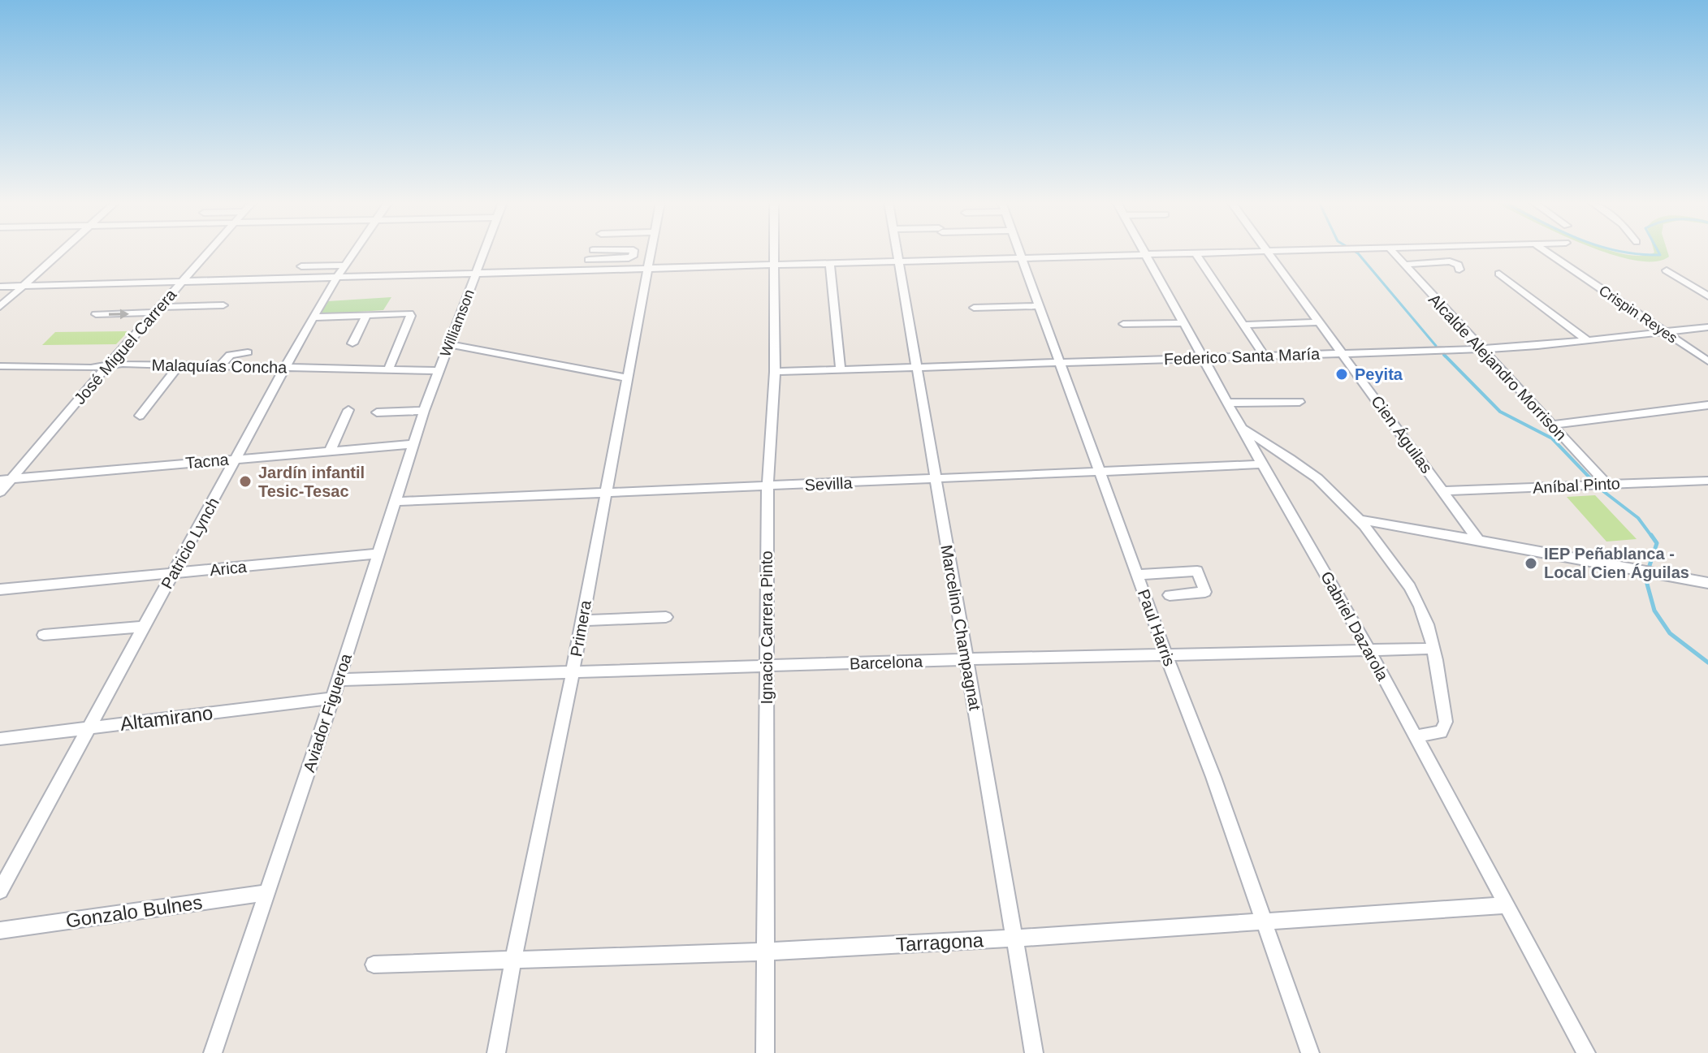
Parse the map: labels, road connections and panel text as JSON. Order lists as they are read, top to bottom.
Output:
{
  "streets": {
    "street": [
      "Crispin Reyes",
      "Williamson",
      "José Miguel Carrera",
      "Federico Santa María",
      "Malaquías Concha",
      "Alcalde Alejandro Morrison",
      "Cien Águilas",
      "Tacna",
      "Sevilla",
      "Aníbal Pinto",
      "Patricio Lynch",
      "Arica",
      "Gabriel Dazarola",
      "Ignacio Carrera Pinto",
      "Marcelino Champagnat",
      "Paul Harris",
      "Primera",
      "Barcelona",
      "Aviador Figueroa",
      "Altamirano",
      "Gonzalo Bulnes",
      "Tarragona"
    ]
  },
  "crossings": [
    ["Crispin Reyes", "Federico Santa María"],
    ["Williamson", "Malaquías Concha"],
    ["Williamson", "Aviador Figueroa"],
    ["José Miguel Carrera", "Malaquías Concha"],
    ["José Miguel Carrera", "Tacna"],
    ["Federico Santa María", "Alcalde Alejandro Morrison"],
    ["Federico Santa María", "Cien Águilas"],
    ["Federico Santa María", "Gabriel Dazarola"],
    ["Federico Santa María", "Ignacio Carrera Pinto"],
    ["Federico Santa María", "Marcelino Champagnat"],
    ["Federico Santa María", "Paul Harris"],
    ["Malaquías Concha", "Patricio Lynch"],
    ["Malaquías Concha", "Aviador Figueroa"],
    ["Alcalde Alejandro Morrison", "Aníbal Pinto"],
    ["Cien Águilas", "Aníbal Pinto"],
    ["Tacna", "Patricio Lynch"],
    ["Tacna", "Aviador Figueroa"],
    ["Sevilla", "Gabriel Dazarola"],
    ["Sevilla", "Ignacio Carrera Pinto"],
    ["Sevilla", "Marcelino Champagnat"],
    ["Sevilla", "Paul Harris"],
    ["Sevilla", "Primera"],
    ["Sevilla", "Aviador Figueroa"],
    ["Patricio Lynch", "Arica"],
    ["Patricio Lynch", "Altamirano"],
    ["Arica", "Aviador Figueroa"],
    ["Gabriel Dazarola", "Barcelona"],
    ["Gabriel Dazarola", "Tarragona"],
    ["Ignacio Carrera Pinto", "Barcelona"],
    ["Ignacio Carrera Pinto", "Tarragona"],
    ["Marcelino Champagnat", "Barcelona"],
    ["Marcelino Champagnat", "Tarragona"],
    ["Paul Harris", "Barcelona"],
    ["Paul Harris", "Tarragona"],
    ["Primera", "Barcelona"],
    ["Primera", "Tarragona"],
    ["Barcelona", "Aviador Figueroa"],
    ["Aviador Figueroa", "Altamirano"],
    ["Aviador Figueroa", "Gonzalo Bulnes"]
  ],
  "places": ["Peyita", "Jardín infantil Tesic-Tesac", "IEP Peñablanca - Local Cien Águilas"]
}
